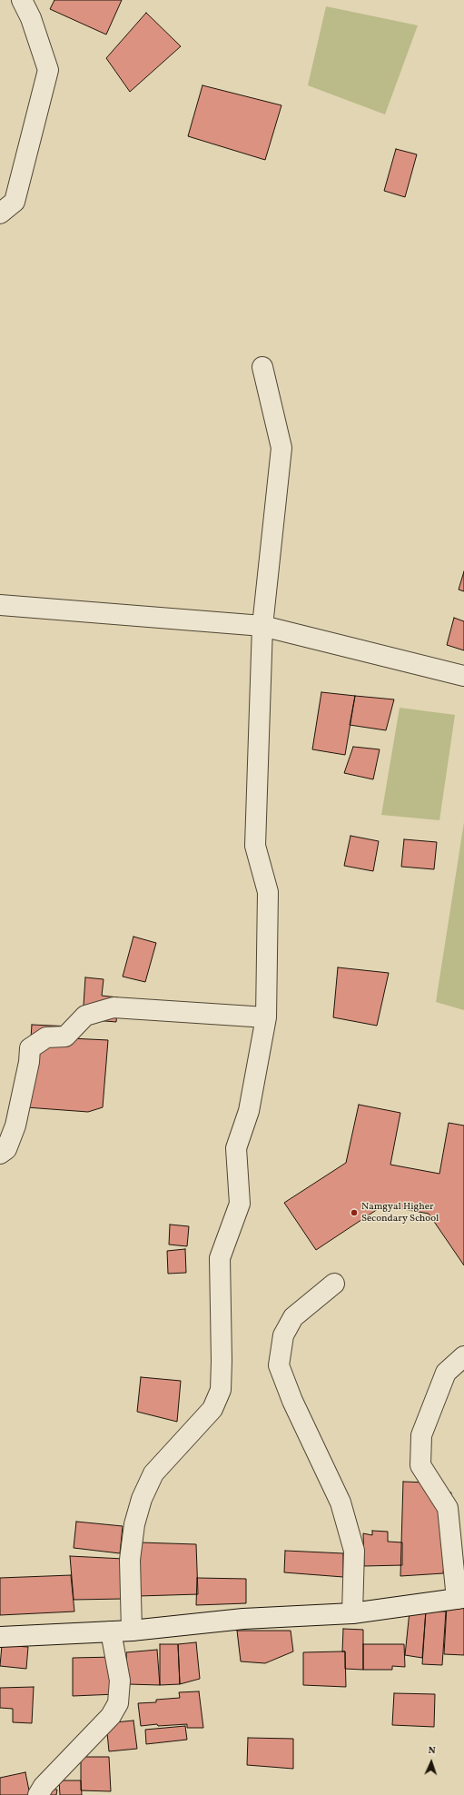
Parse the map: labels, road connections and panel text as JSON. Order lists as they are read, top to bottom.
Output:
{
  "places": ["Namgyal Higher Secondary School"],
  "north": "top"
}
